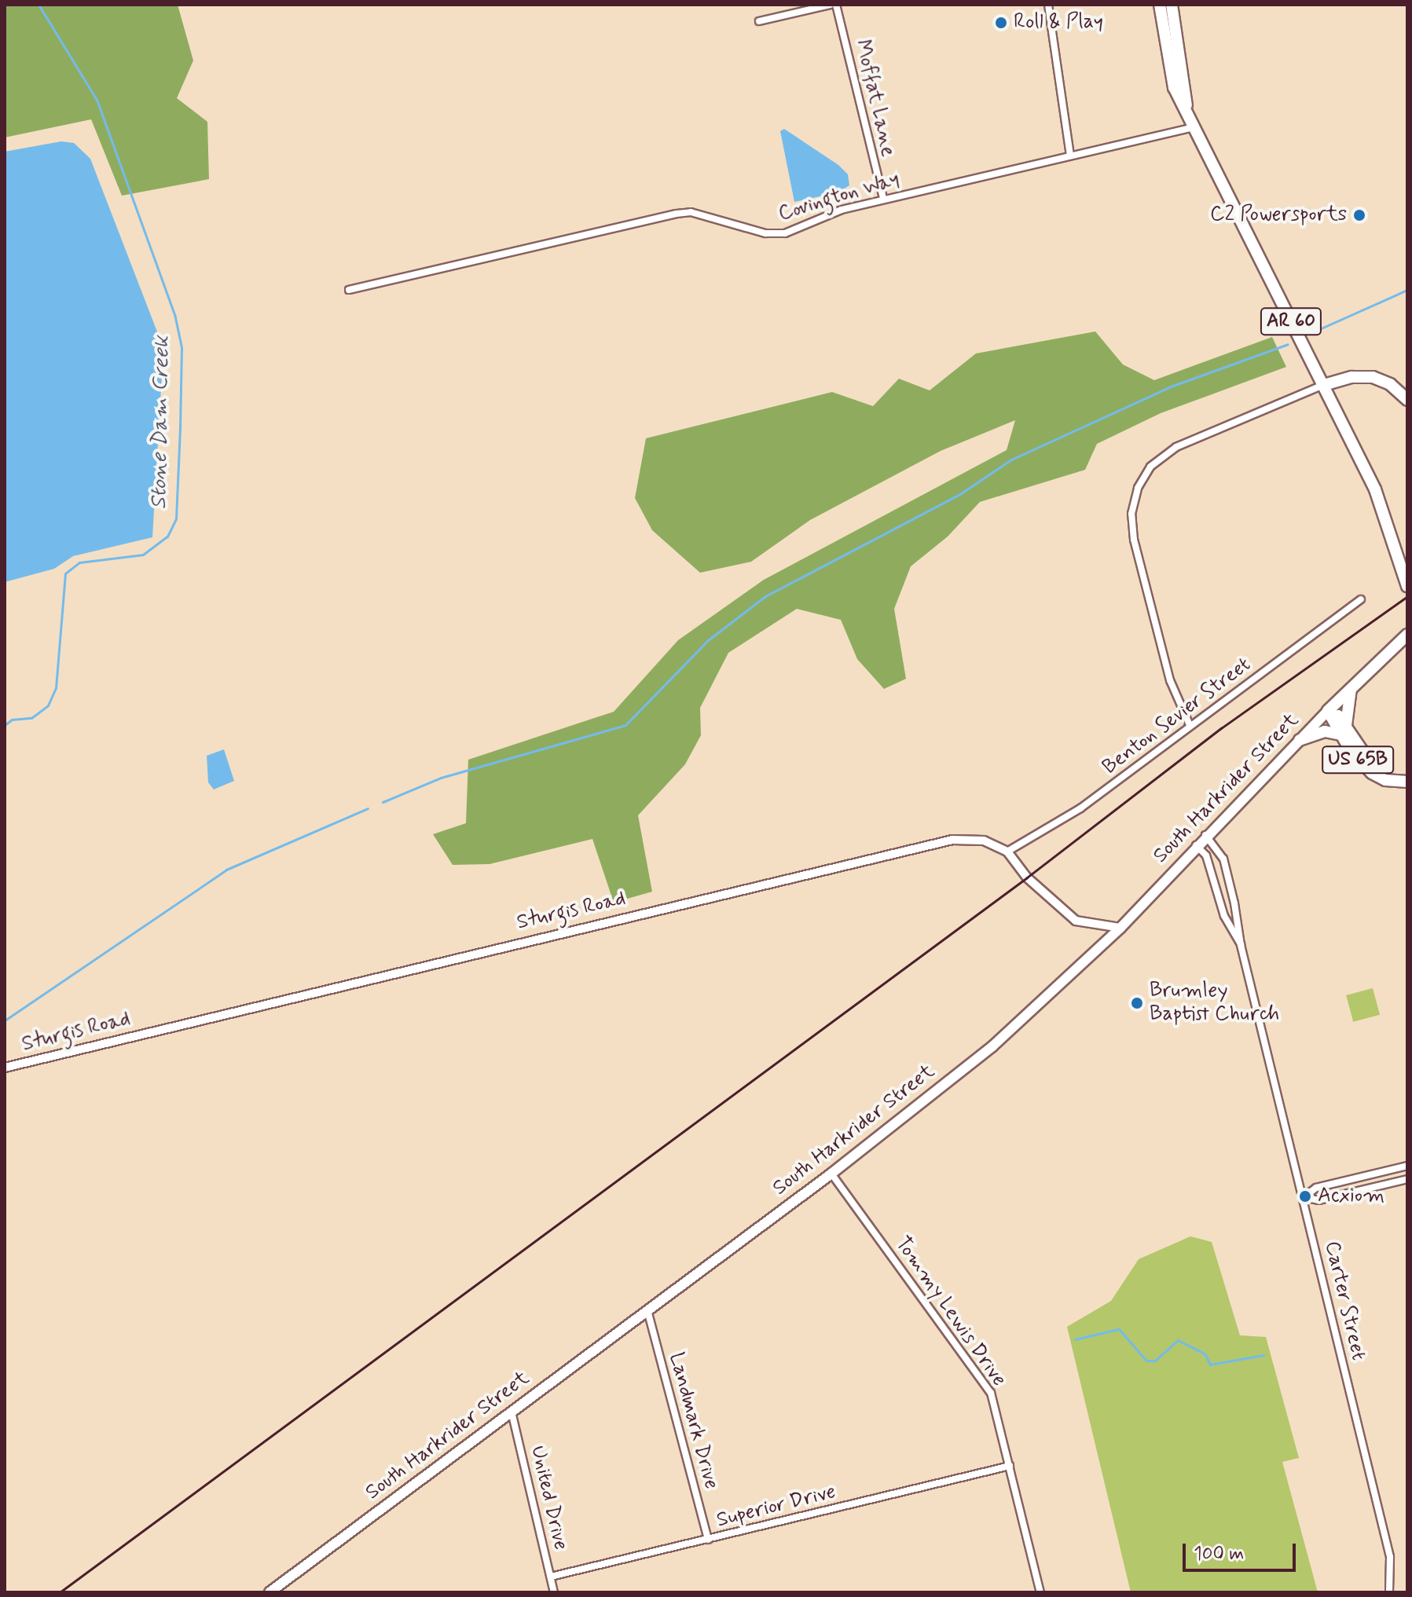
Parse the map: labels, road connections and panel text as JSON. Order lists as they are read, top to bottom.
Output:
{
  "streets": {
    "main road": ["AR 60", "US 65B", "South Harkrider Street"],
    "street": [
      "Moffat Lane",
      "Covington Way",
      "Benton Sevier Street",
      "Sturgis Road",
      "Carter Street",
      "Tommy Lewis Drive",
      "Landmark Drive",
      "United Drive",
      "Superior Drive"
    ]
  },
  "crossings": [
    ["Moffat Lane", "Covington Way"],
    ["Covington Way", "AR 60"],
    ["Benton Sevier Street", "Sturgis Road"],
    ["South Harkrider Street", "Carter Street"],
    ["South Harkrider Street", "Tommy Lewis Drive"],
    ["South Harkrider Street", "Landmark Drive"],
    ["South Harkrider Street", "United Drive"],
    ["Tommy Lewis Drive", "Superior Drive"],
    ["Landmark Drive", "Superior Drive"],
    ["United Drive", "Superior Drive"]
  ],
  "water": ["Stone Dam Creek"],
  "places": [
    "Roll & Play",
    "C2 Powersports",
    "Brumley Baptist Church",
    "Acxiom"
  ],
  "scale_bar": "100 m"
}
